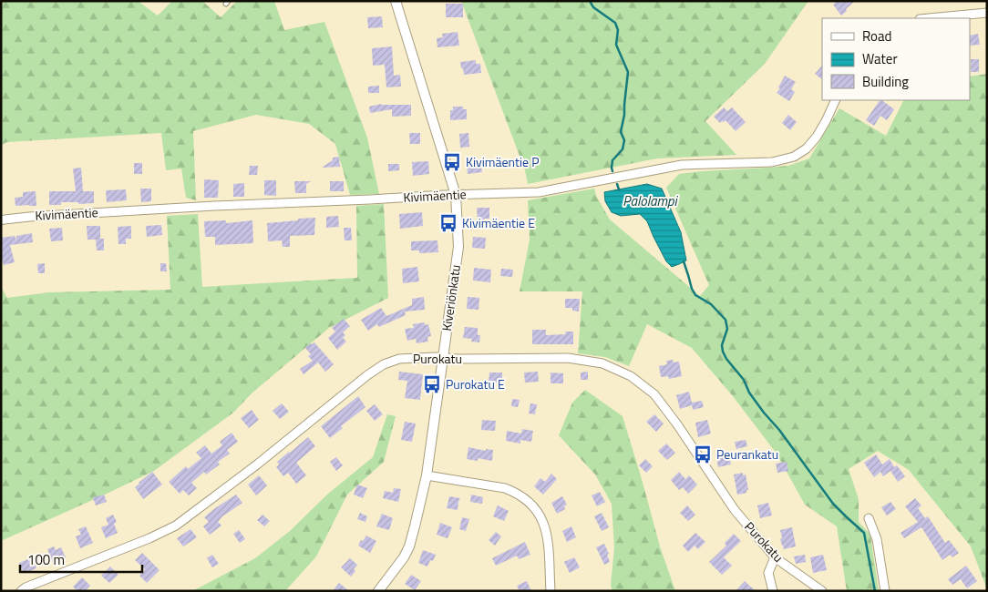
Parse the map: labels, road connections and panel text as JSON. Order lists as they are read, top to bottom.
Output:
{
  "streets": {
    "street": ["Kivimäentie", "Kiveriönkatu", "Purokatu"]
  },
  "crossings": [
    ["Kivimäentie", "Kiveriönkatu"],
    ["Kiveriönkatu", "Purokatu"]
  ],
  "water": ["Palolampi"],
  "places": {
    "bus stop": [
      "Kivimäentie P",
      "Kivimäentie E",
      "Purokatu E",
      "Peurankatu"
    ]
  },
  "legend": ["Road", "Water", "Building"],
  "scale_bar": "100 m"
}
